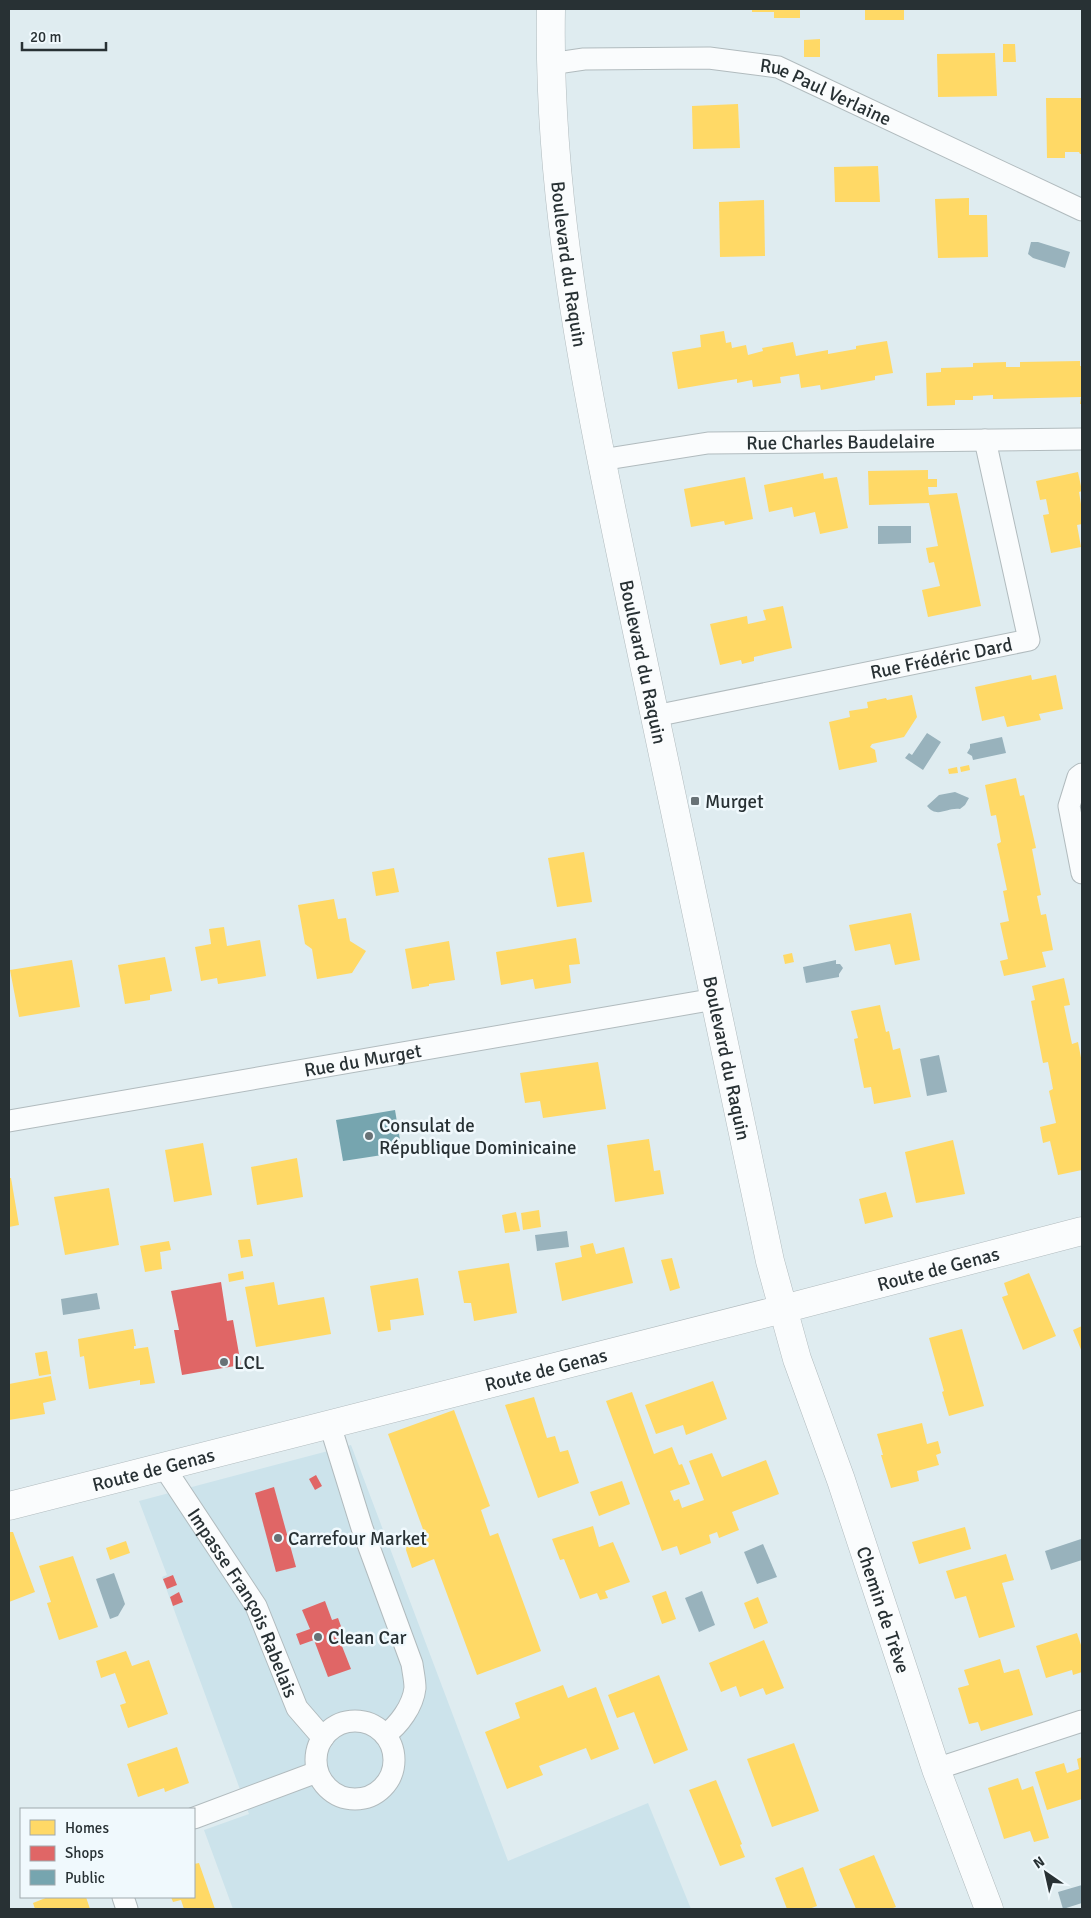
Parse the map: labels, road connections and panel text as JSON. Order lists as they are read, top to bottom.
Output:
{
  "streets": {
    "street": [
      "Rue Paul Verlaine",
      "Boulevard du Raquin",
      "Rue Charles Baudelaire",
      "Rue Frédéric Dard",
      "Rue du Murget",
      "Route de Genas",
      "Impasse François Rabelais",
      "Chemin de Trève"
    ]
  },
  "crossings": [
    ["Rue Paul Verlaine", "Boulevard du Raquin"],
    ["Boulevard du Raquin", "Rue Charles Baudelaire"],
    ["Boulevard du Raquin", "Rue Frédéric Dard"],
    ["Boulevard du Raquin", "Rue du Murget"],
    ["Boulevard du Raquin", "Route de Genas"],
    ["Boulevard du Raquin", "Chemin de Trève"],
    ["Rue Charles Baudelaire", "Rue Frédéric Dard"],
    ["Route de Genas", "Impasse François Rabelais"],
    ["Route de Genas", "Chemin de Trève"]
  ],
  "places": {
    "transit": ["Murget"],
    "other": [
      "Consulat de République Dominicaine",
      "LCL",
      "Carrefour Market",
      "Clean Car"
    ]
  },
  "legend": ["Homes", "Shops", "Public"],
  "scale_bar": "20 m",
  "north": "top left"
}
